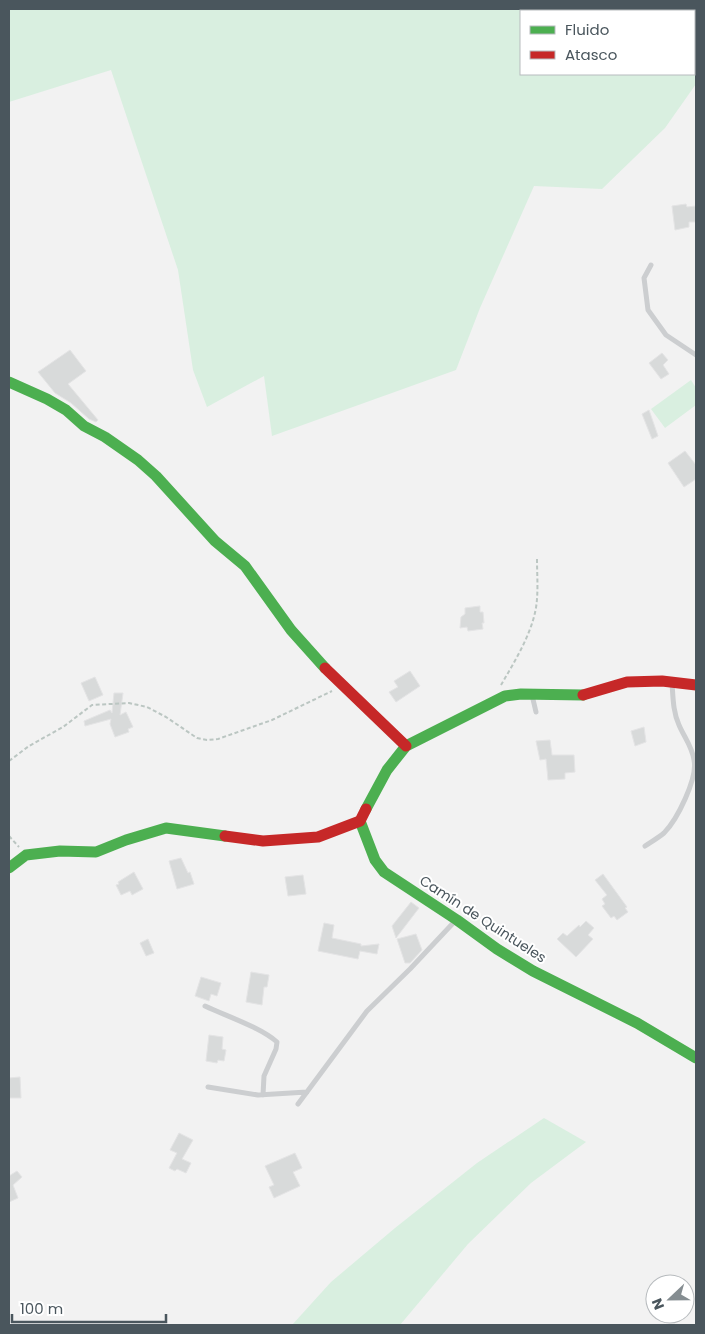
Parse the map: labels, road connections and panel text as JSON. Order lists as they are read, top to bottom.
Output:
{
  "streets": {
    "street": ["Camín de Quintueles"]
  },
  "legend": ["Fluido", "Atasco"],
  "scale_bar": "100 m",
  "north": "left"
}
